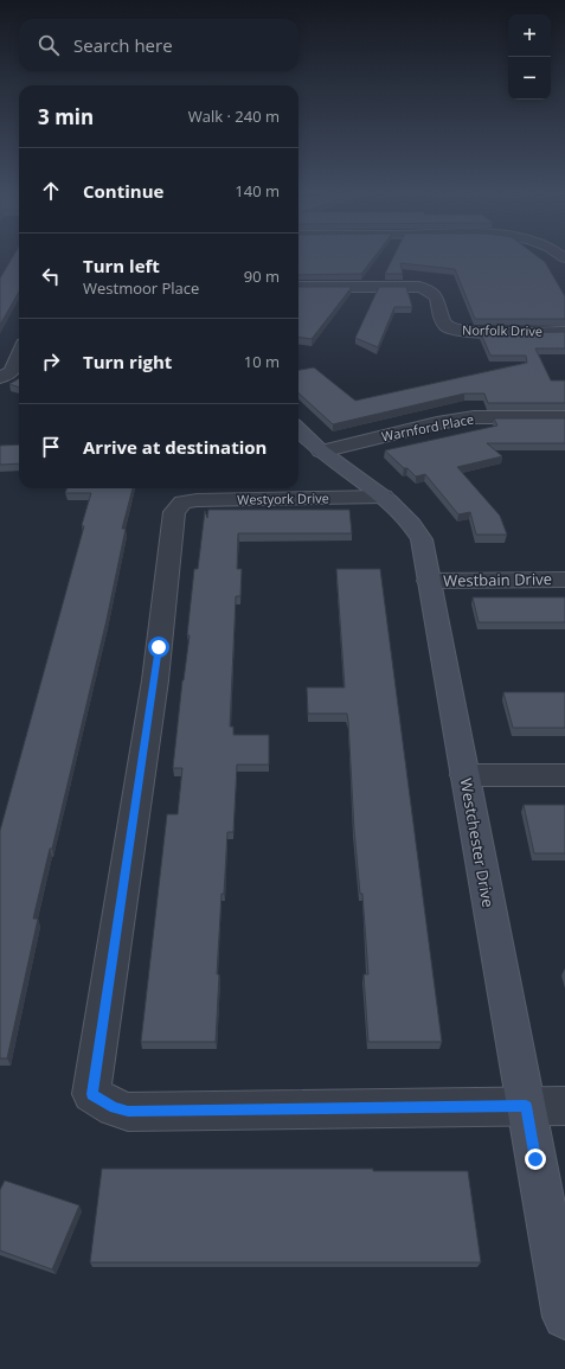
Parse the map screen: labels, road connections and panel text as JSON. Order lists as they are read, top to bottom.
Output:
{
  "streets": {
    "street": [
      "Norfolk Drive",
      "Warnford Place",
      "Westyork Drive",
      "Westbain Drive",
      "Westchester Drive"
    ]
  },
  "crossings": [
    ["Warnford Place", "Westchester Drive"],
    ["Westyork Drive", "Westchester Drive"],
    ["Westbain Drive", "Westchester Drive"]
  ],
  "page": {
    "map_buttons": ["+", "−"],
    "search": "Search here",
    "heading": ["3 min", "Walk · 240 m"],
    "list": [
      ["Continue", "140 m"],
      ["Turn left", "Westmoor Place", "90 m"],
      ["Turn right", "10 m"],
      "Arrive at destination"
    ]
  }
}
